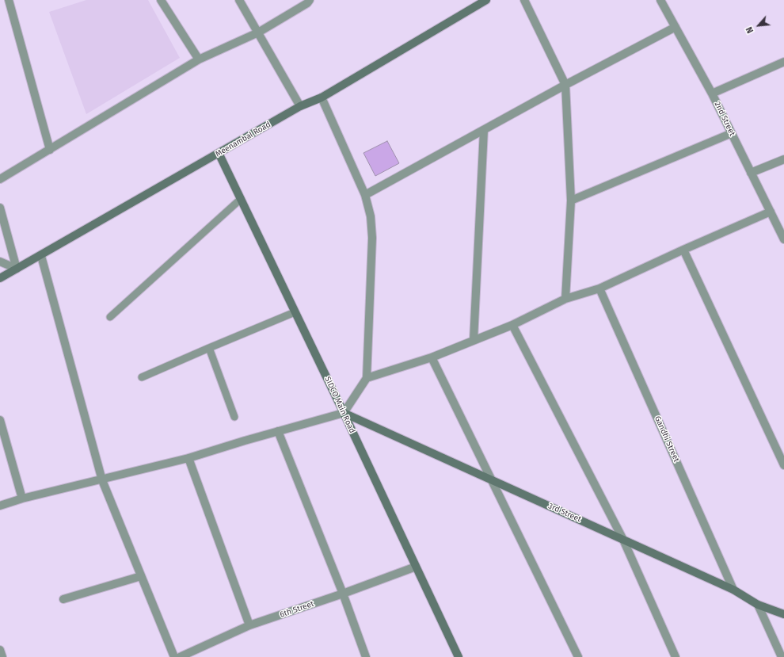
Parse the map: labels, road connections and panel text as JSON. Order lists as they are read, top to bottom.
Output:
{
  "streets": {
    "main road": ["Meenambal Road", "SIDCO Main Road", "3rd Street"],
    "street": ["2nd Street", "Gandhi Street", "6th Street"]
  },
  "crossings": [
    ["Meenambal Road", "SIDCO Main Road"],
    ["SIDCO Main Road", "3rd Street"],
    ["SIDCO Main Road", "6th Street"],
    ["Gandhi Street", "3rd Street"]
  ],
  "north": "bottom left"
}
